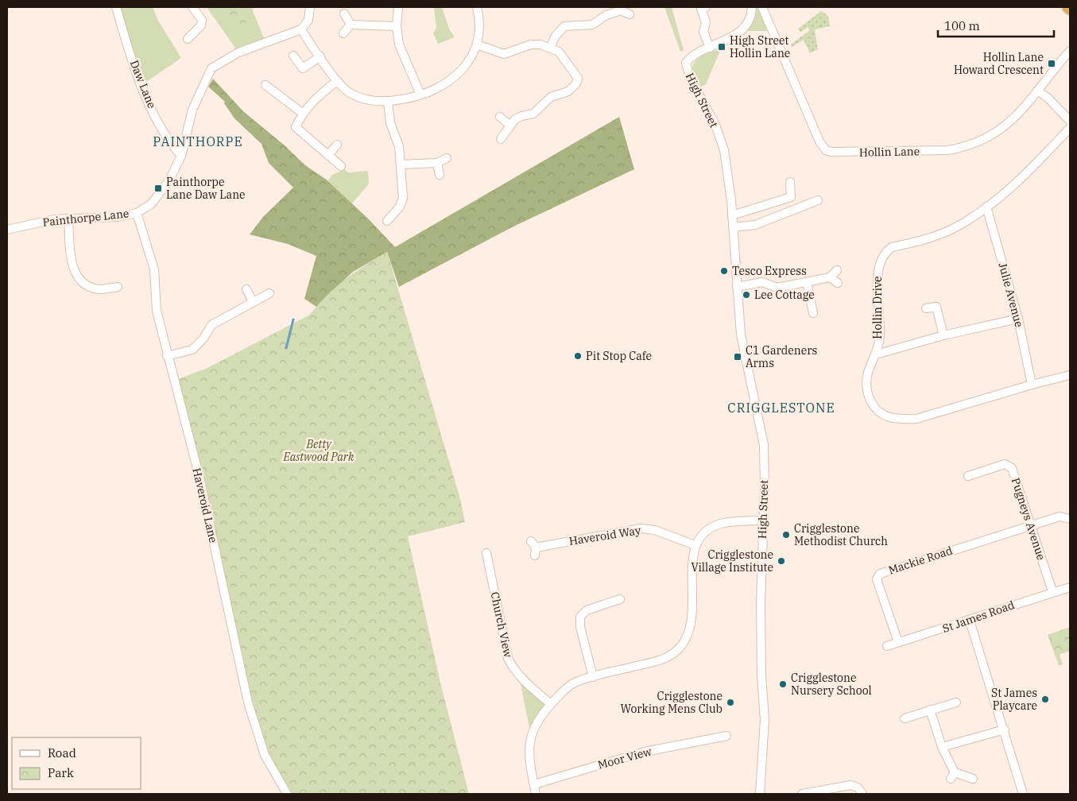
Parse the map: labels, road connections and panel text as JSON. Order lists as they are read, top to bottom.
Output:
{
  "streets": {
    "street": [
      "Daw Lane",
      "High Street",
      "Hollin Lane",
      "Painthorpe Lane",
      "Julie Avenue",
      "Hollin Drive",
      "Haveroid Lane",
      "Pugneys Avenue",
      "Haveroid Way",
      "Mackie Road",
      "St James Road",
      "Church View",
      "Moor View"
    ]
  },
  "crossings": [
    ["Daw Lane", "Painthorpe Lane"],
    ["Painthorpe Lane", "Haveroid Lane"],
    ["Julie Avenue", "Hollin Drive"],
    ["Pugneys Avenue", "Mackie Road"],
    ["Pugneys Avenue", "St James Road"],
    ["Mackie Road", "St James Road"]
  ],
  "districts": ["PAINTHORPE", "CRIGGLESTONE"],
  "parks": ["Betty Eastwood Park"],
  "places": {
    "transit": [
      "High Street Hollin Lane",
      "Hollin Lane Howard Crescent",
      "Painthorpe Lane Daw Lane",
      "C1 Gardeners Arms"
    ],
    "other": [
      "Tesco Express",
      "Lee Cottage",
      "Pit Stop Cafe",
      "Crigglestone Methodist Church",
      "Crigglestone Village Institute",
      "Crigglestone Nursery School",
      "St James Playcare",
      "Crigglestone Working Mens Club"
    ]
  },
  "legend": ["Road", "Park"],
  "scale_bar": "100 m"
}
